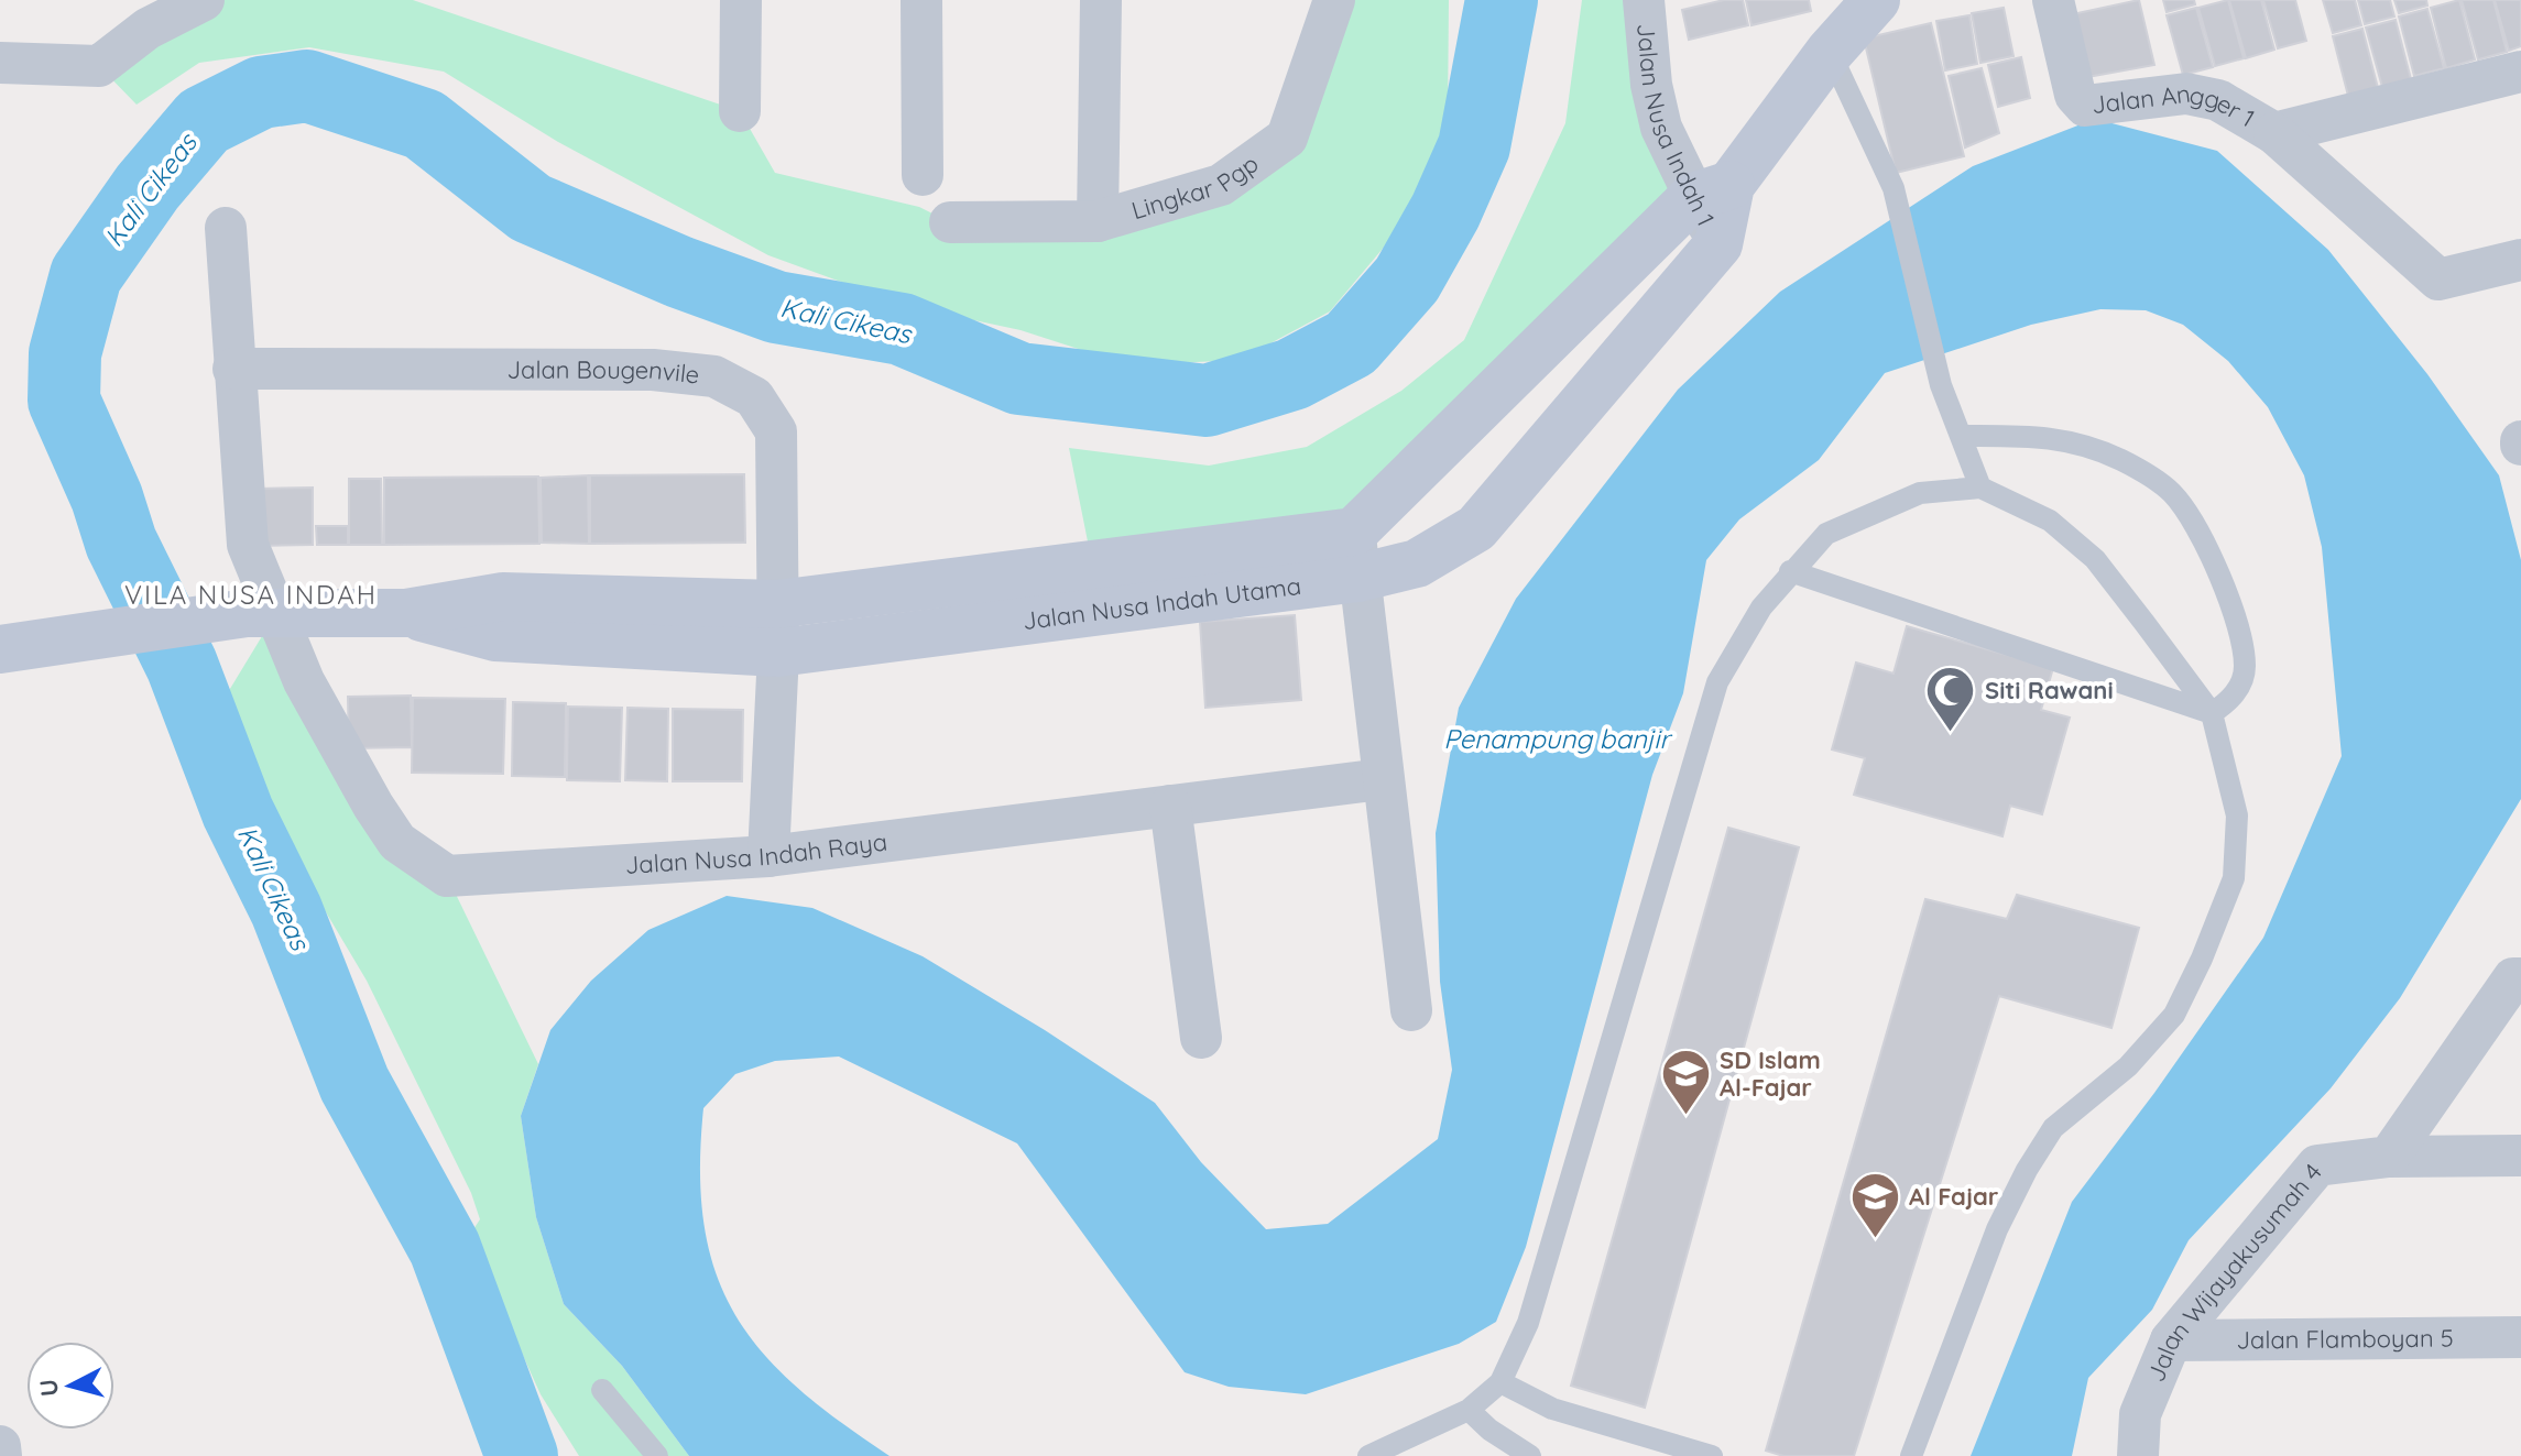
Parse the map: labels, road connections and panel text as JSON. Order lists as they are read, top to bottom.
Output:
{
  "streets": {
    "street": [
      "Jalan Angger 1",
      "Jalan Nusa Indah 1",
      "Lingkar Pgp",
      "Jalan Bougenvile",
      "Jalan Nusa Indah Utama",
      "Jalan Nusa Indah Raya",
      "Jalan Wijayakusumah 4",
      "Jalan Flamboyan 5"
    ]
  },
  "crossings": [
    ["Jalan Nusa Indah 1", "Jalan Nusa Indah Utama"],
    ["Jalan Bougenvile", "Jalan Nusa Indah Utama"],
    ["Jalan Bougenvile", "Jalan Nusa Indah Raya"],
    ["Jalan Nusa Indah Utama", "Jalan Nusa Indah Raya"],
    ["Jalan Wijayakusumah 4", "Jalan Flamboyan 5"]
  ],
  "districts": ["VILA NUSA INDAH"],
  "water": ["Kali Cikeas", "Penampung banjir"],
  "places": {
    "mosque": ["Siti Rawani"],
    "school or university": ["SD Islam Al-Fajar", "Al Fajar"]
  },
  "north": "left"
}
